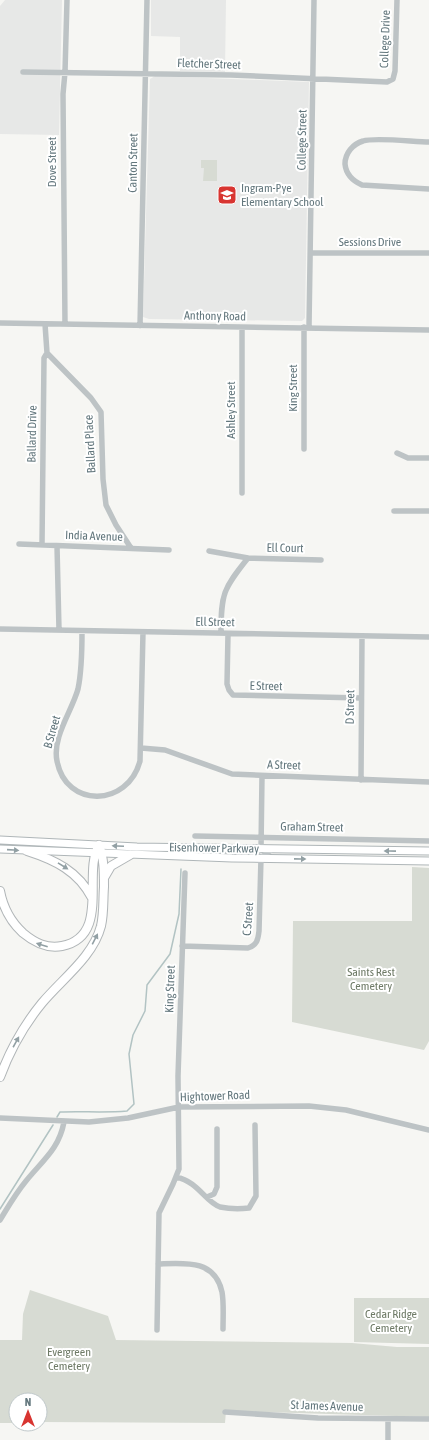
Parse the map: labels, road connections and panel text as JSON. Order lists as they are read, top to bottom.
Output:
{
  "streets": {
    "main road": ["Eisenhower Parkway"],
    "street": [
      "College Drive",
      "Fletcher Street",
      "College Street",
      "Dove Street",
      "Canton Street",
      "Sessions Drive",
      "Anthony Road",
      "King Street",
      "Ashley Street",
      "Ballard Drive",
      "Ballard Place",
      "India Avenue",
      "Ell Court",
      "Ell Street",
      "E Street",
      "D Street",
      "B Street",
      "A Street",
      "Graham Street",
      "C Street",
      "Hightower Road",
      "St James Avenue"
    ]
  },
  "crossings": [
    ["College Drive", "Fletcher Street"],
    ["Fletcher Street", "College Street"],
    ["Fletcher Street", "Dove Street"],
    ["Fletcher Street", "Canton Street"],
    ["College Street", "Sessions Drive"],
    ["College Street", "Anthony Road"],
    ["College Street", "King Street"],
    ["Dove Street", "Anthony Road"],
    ["Canton Street", "Anthony Road"],
    ["Anthony Road", "King Street"],
    ["Anthony Road", "Ashley Street"],
    ["Anthony Road", "Ballard Drive"],
    ["King Street", "C Street"],
    ["King Street", "Hightower Road"],
    ["Ballard Drive", "Ballard Place"],
    ["Ballard Drive", "India Avenue"],
    ["Ballard Place", "India Avenue"],
    ["Ell Street", "E Street"],
    ["Ell Street", "D Street"],
    ["Ell Street", "B Street"],
    ["E Street", "D Street"],
    ["D Street", "A Street"],
    ["B Street", "A Street"],
    ["Eisenhower Parkway", "C Street"]
  ],
  "parks": ["Saints Rest Cemetery", "Cedar Ridge Cemetery", "Evergreen Cemetery"],
  "places": {
    "school or university": ["Ingram-Pye Elementary School"]
  },
  "north": "top"
}
